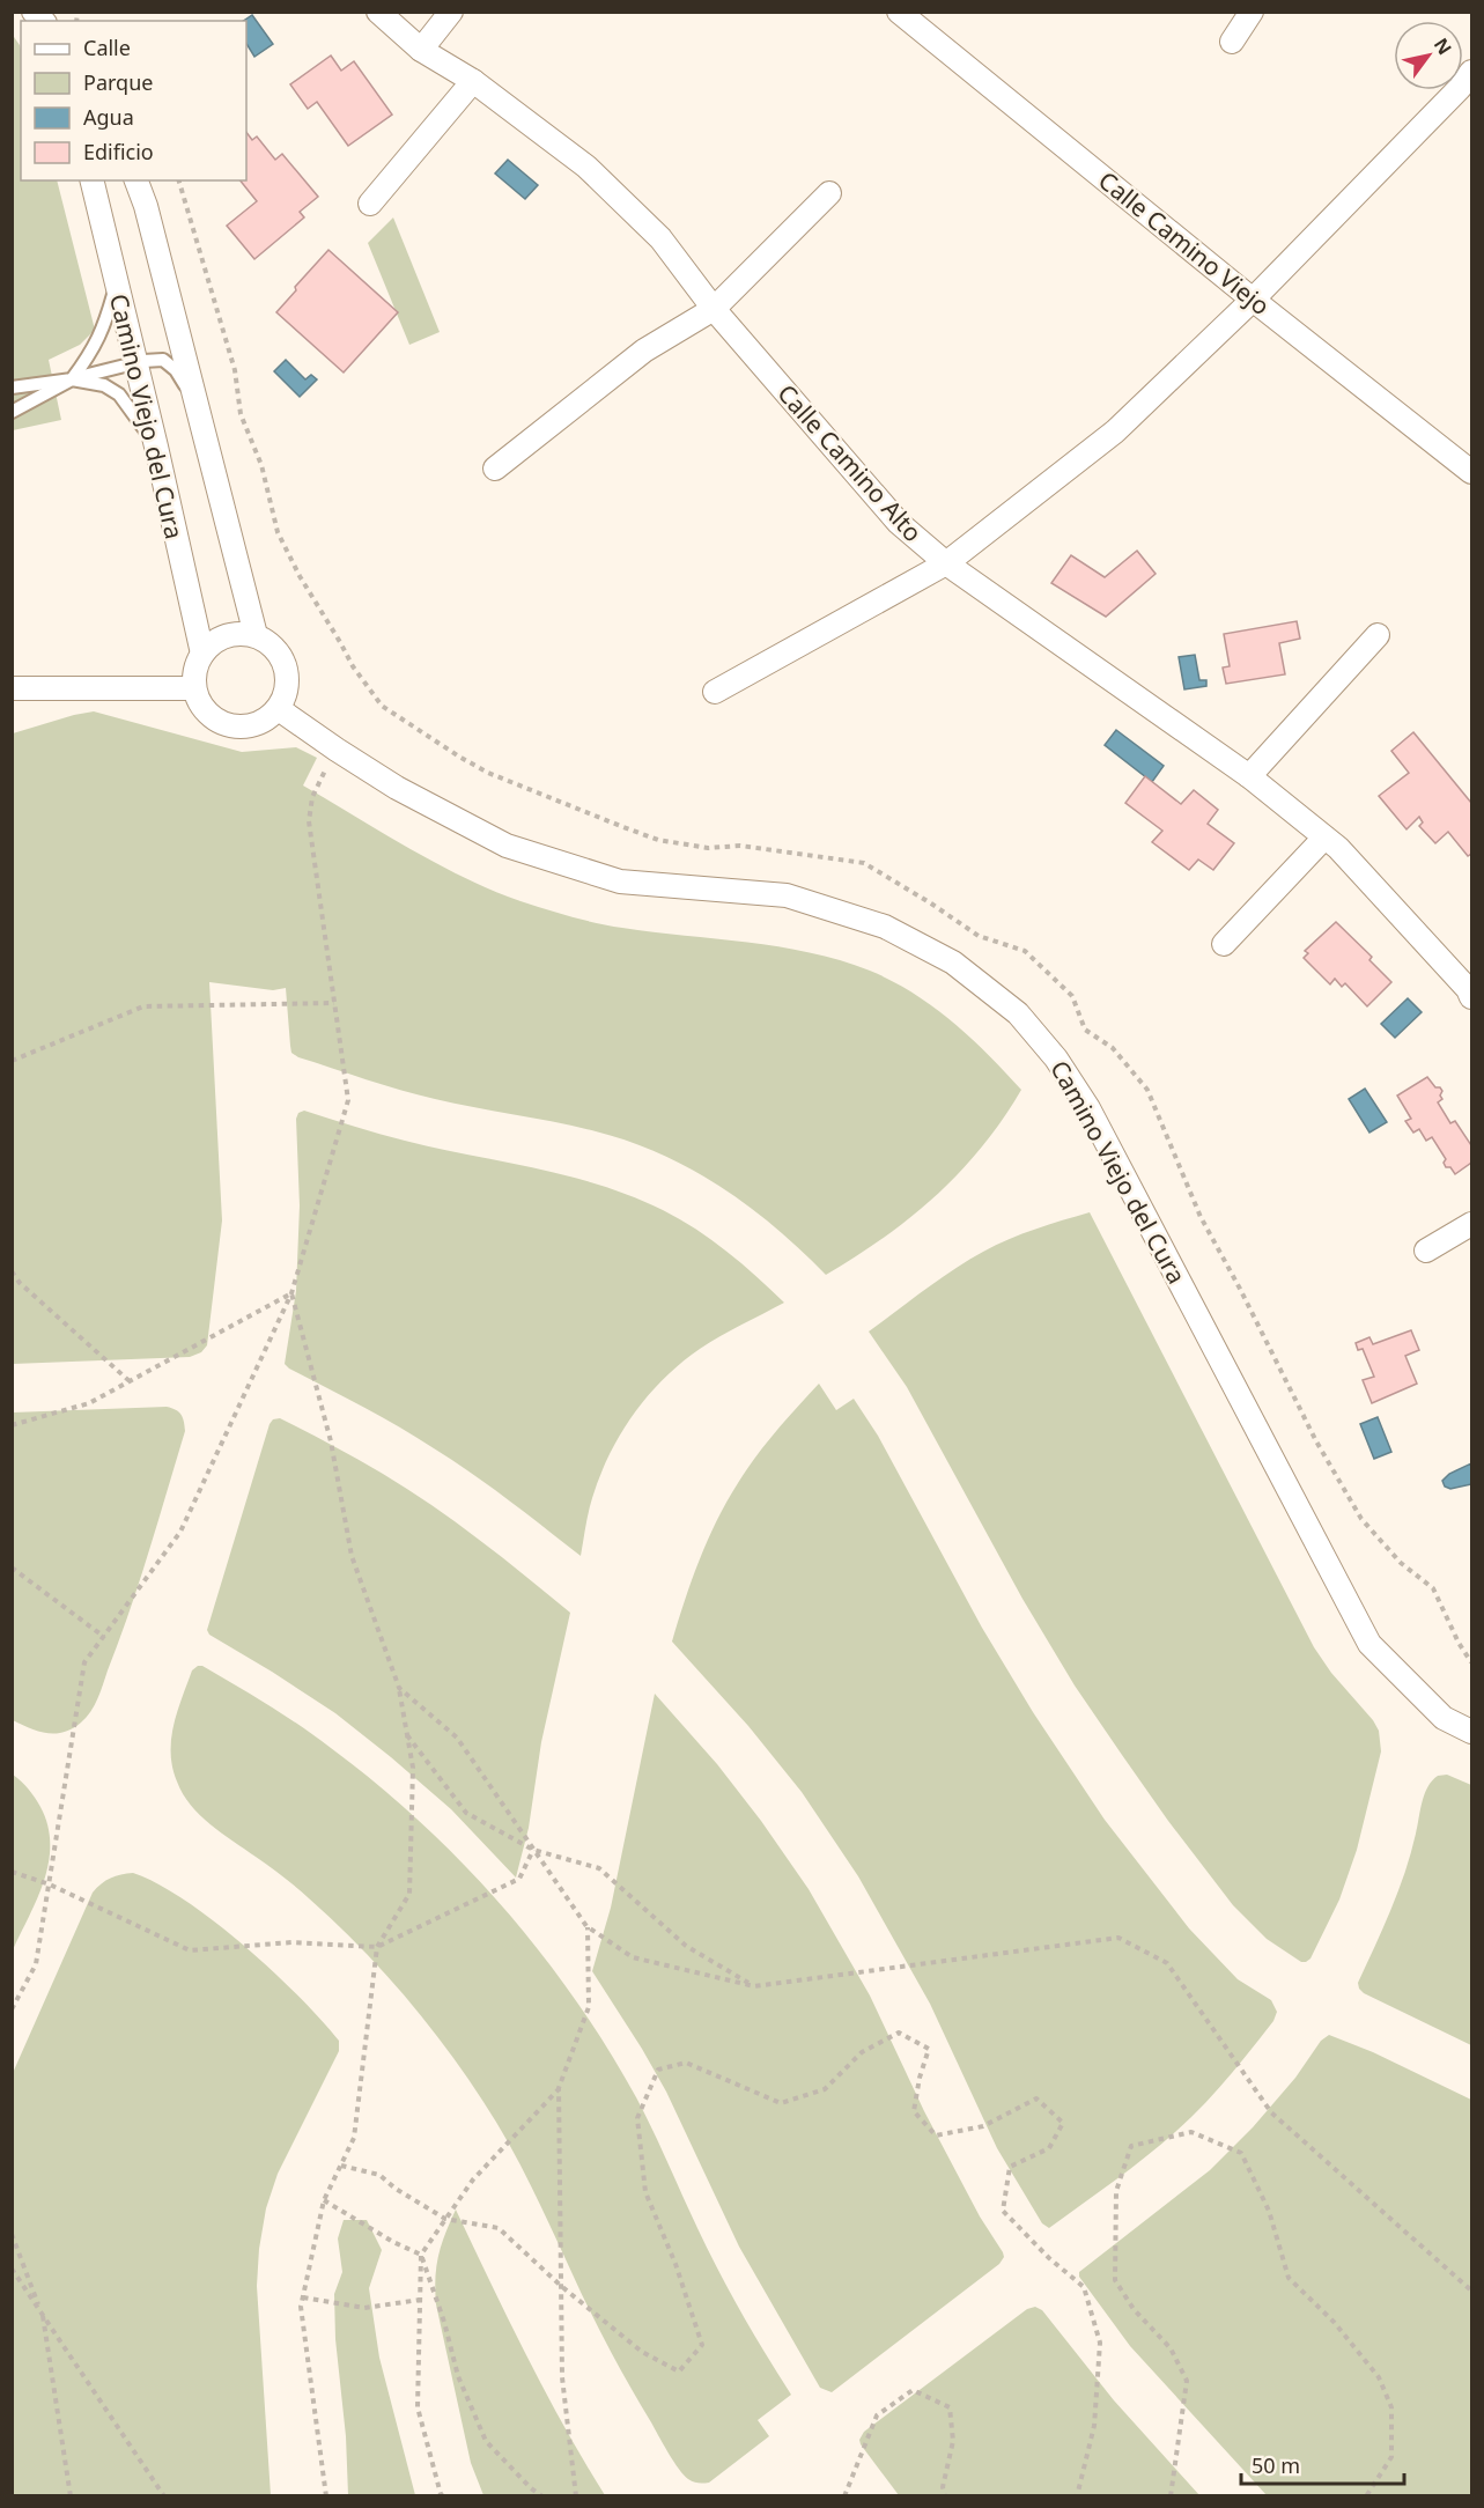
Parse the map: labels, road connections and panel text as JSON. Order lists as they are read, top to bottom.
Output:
{
  "streets": {
    "street": ["Calle Camino Viejo", "Camino Viejo del Cura", "Calle Camino Alto"]
  },
  "legend": [
    "Calle",
    "Parque",
    "Agua",
    "Edificio"
  ],
  "scale_bar": "50 m",
  "north": "top right"
}
